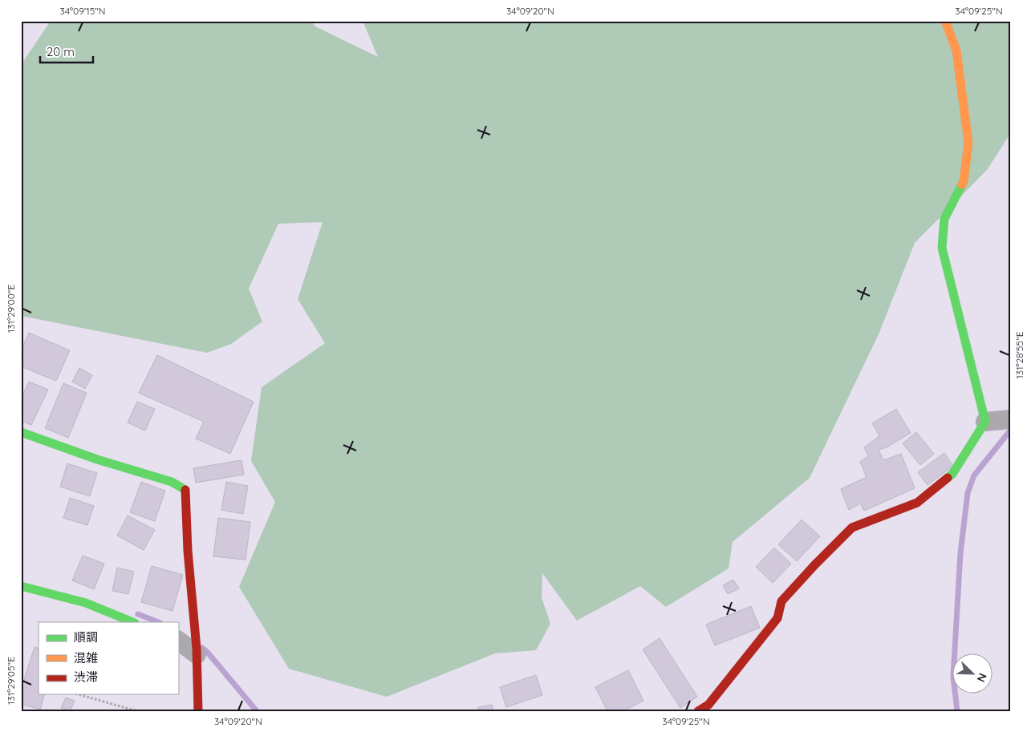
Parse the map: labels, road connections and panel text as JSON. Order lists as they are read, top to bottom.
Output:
{
  "legend": ["順調", "混雑", "渋滞"],
  "scale_bar": "20 m",
  "north": "bottom right",
  "coordinates": [
    "34°09'15\"N",
    "34°09'20\"N",
    "34°09'25\"N",
    "131°29'00\"E",
    "131°28'55\"E",
    "131°29'05\"E"
  ]
}
